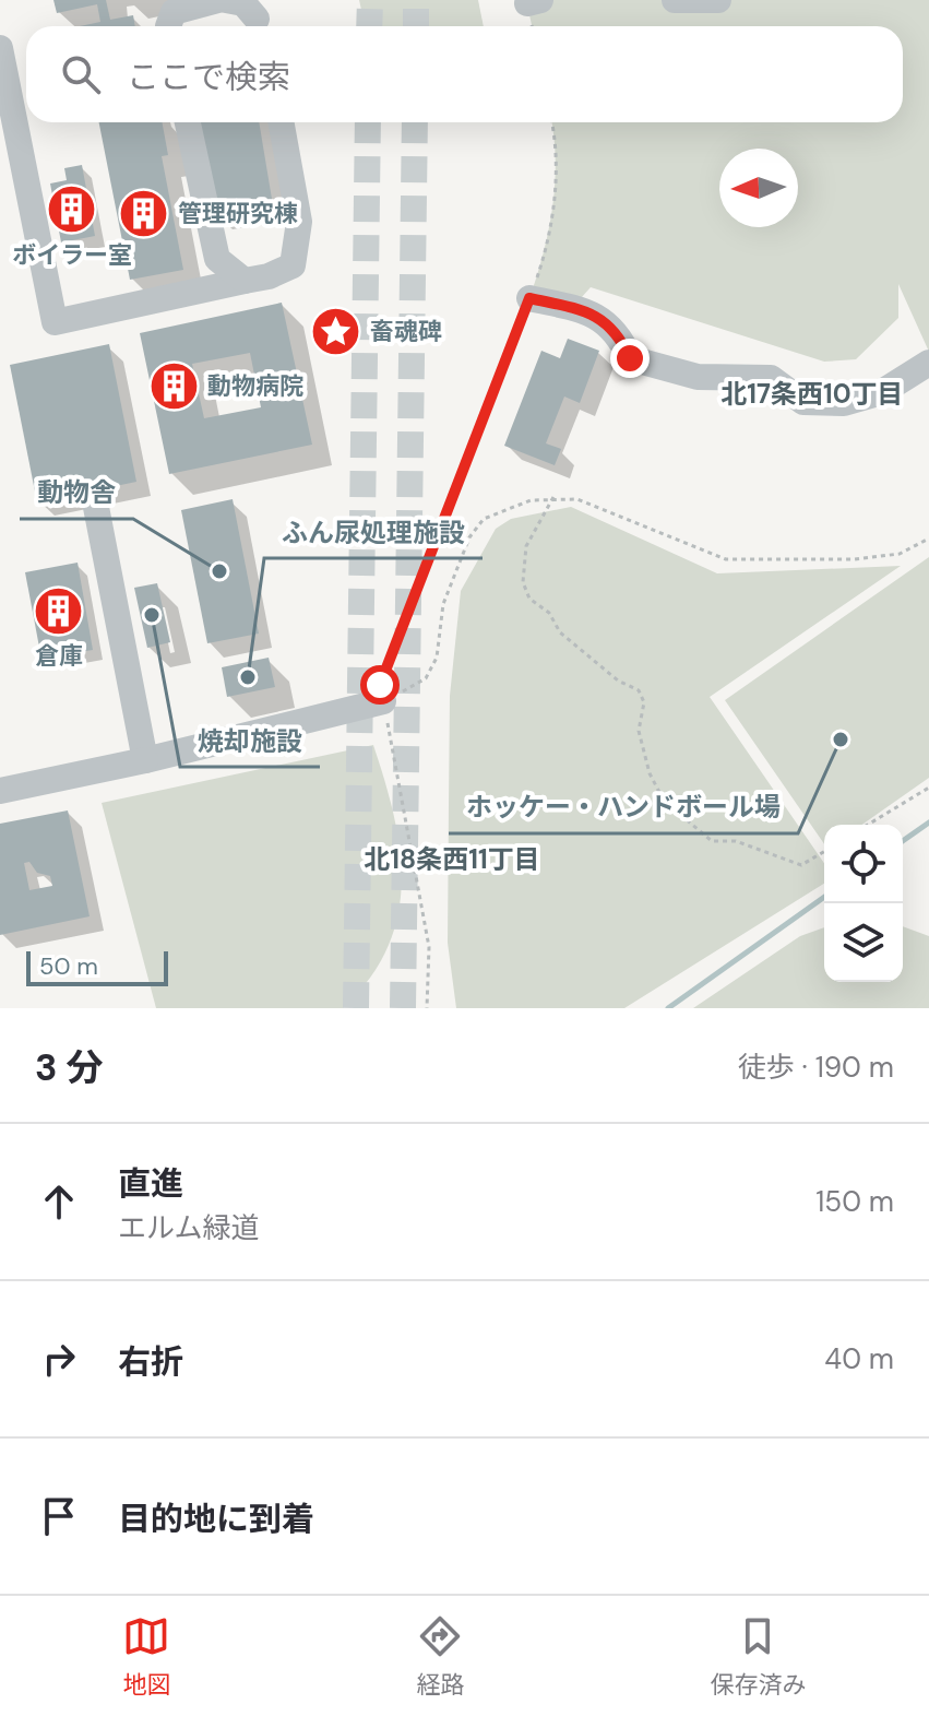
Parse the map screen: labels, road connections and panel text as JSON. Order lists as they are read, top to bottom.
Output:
{
  "districts": ["北17条西10丁目", "北18条西11丁目"],
  "places": {
    "building": [
      "ボイラー室",
      "管理研究棟",
      "動物病院",
      "倉庫"
    ],
    "place": ["畜魂碑"],
    "other": [
      "動物舎",
      "焼却施設",
      "ふん尿処理施設",
      "ホッケー・ハンドボール場"
    ]
  },
  "scale_bar": "50 m",
  "north": "left",
  "page": {
    "search": "ここで検索",
    "scale": "50 m",
    "heading": ["3 分", "徒歩 · 190 m"],
    "list": [
      ["直進", "エルム緑道", "150 m"],
      ["右折", "40 m"],
      "目的地に到着"
    ],
    "nav": ["地図", "経路", "保存済み"]
  }
}
